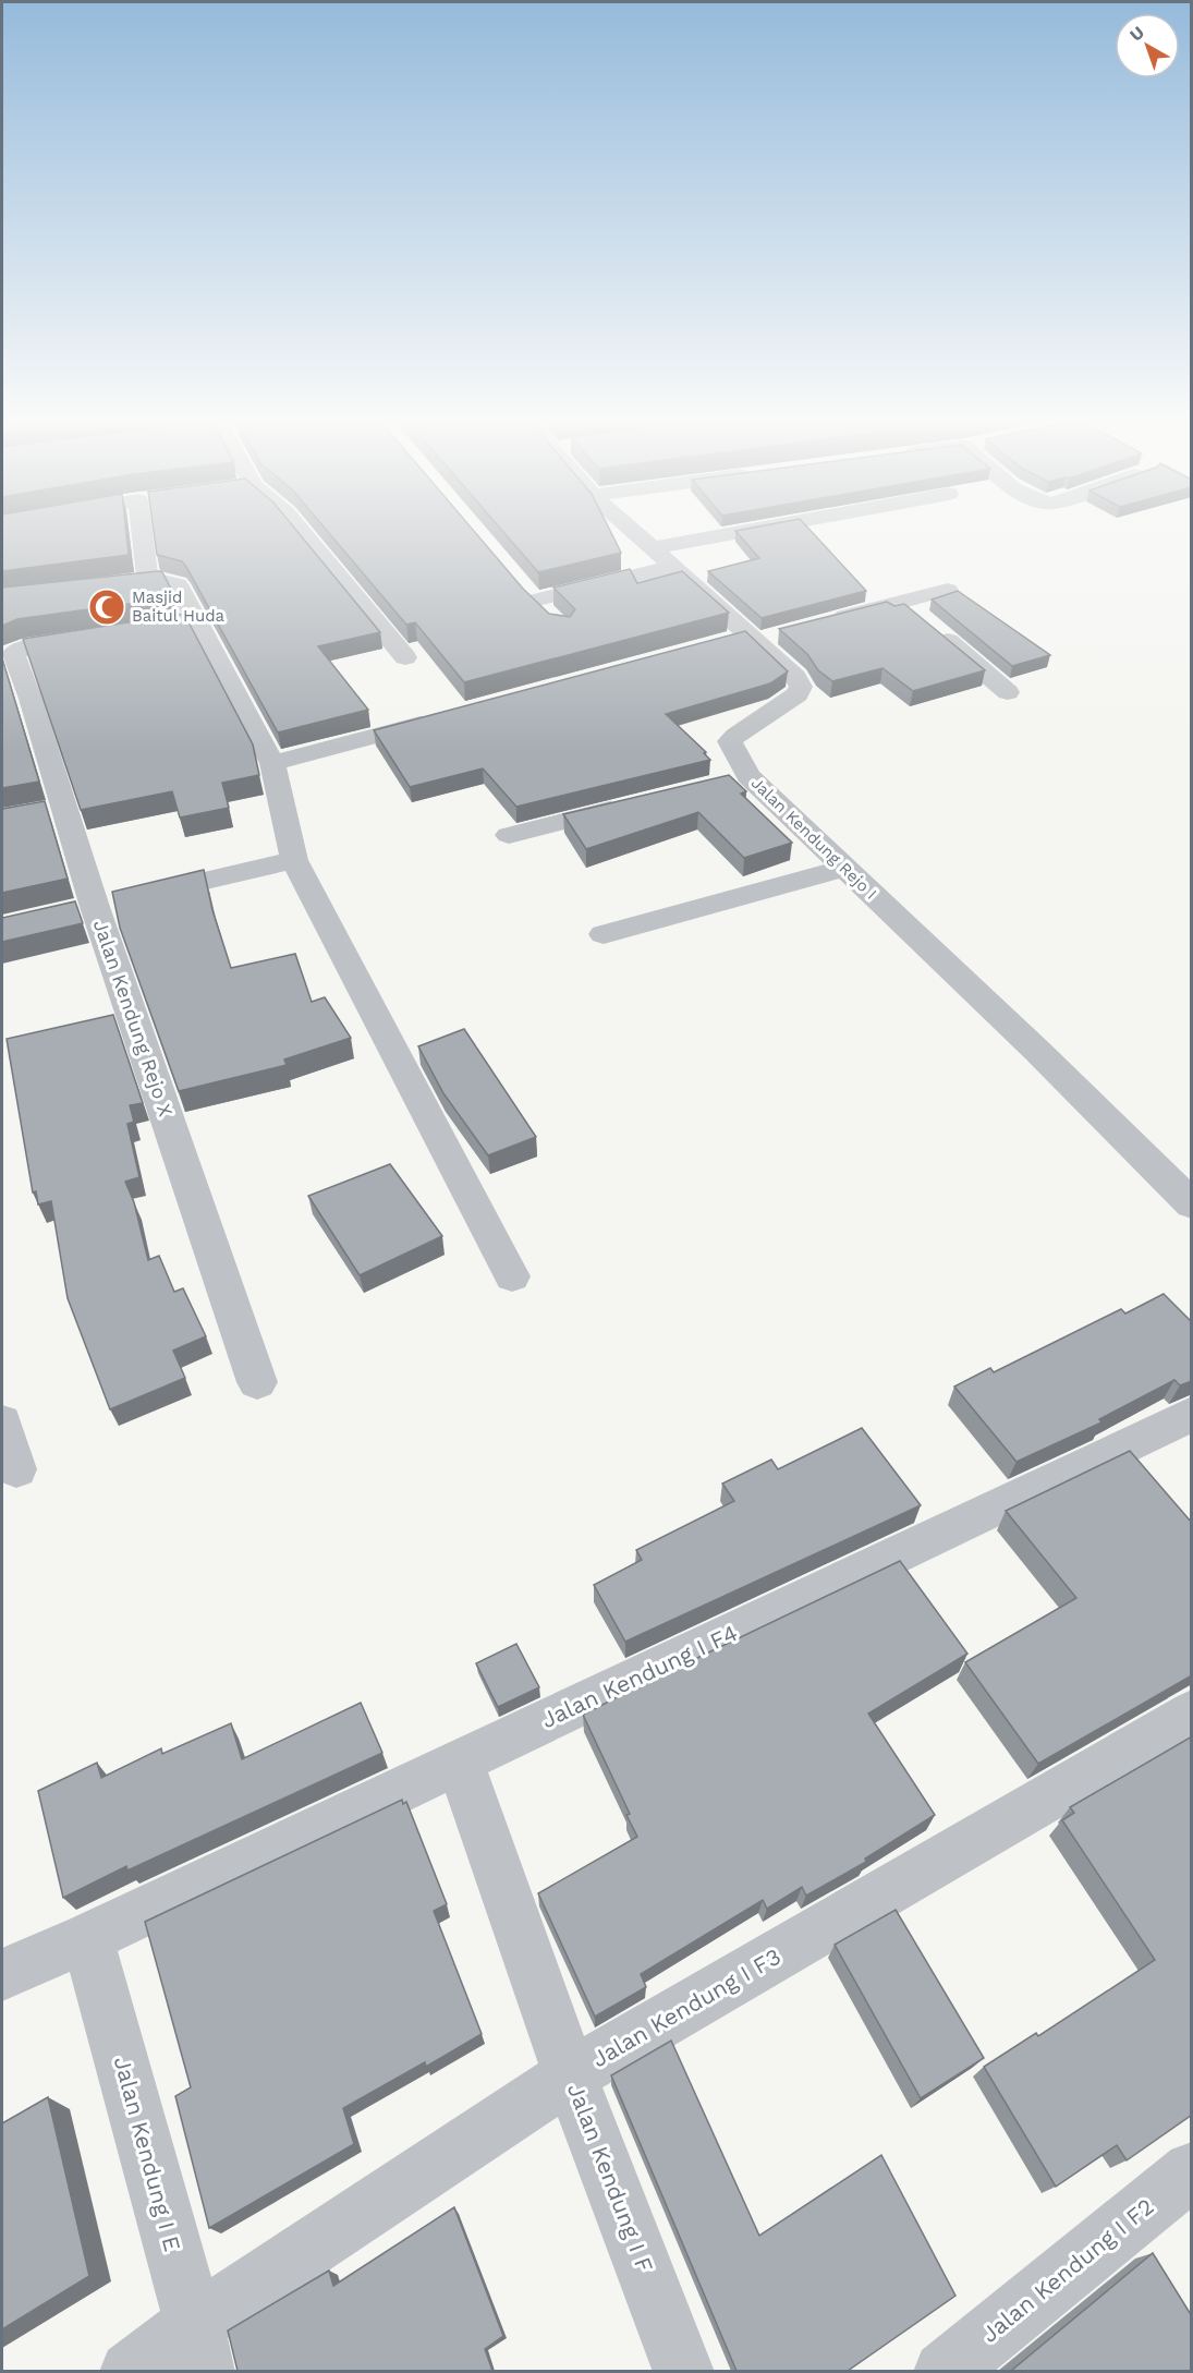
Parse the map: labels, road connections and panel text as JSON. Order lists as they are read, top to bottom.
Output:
{
  "streets": {
    "street": [
      "Jalan Kendung Rejo I",
      "Jalan Kendung Rejo X",
      "Jalan Kendung I F4",
      "Jalan Kendung I F3",
      "Jalan Kendung I E",
      "Jalan Kendung I F",
      "Jalan Kendung I F2"
    ]
  },
  "crossings": [
    ["Jalan Kendung I F4", "Jalan Kendung I E"],
    ["Jalan Kendung I F4", "Jalan Kendung I F"],
    ["Jalan Kendung I F3", "Jalan Kendung I E"],
    ["Jalan Kendung I F3", "Jalan Kendung I F"]
  ],
  "places": {
    "mosque": ["Masjid Baitul Huda"]
  },
  "north": "top left"
}
